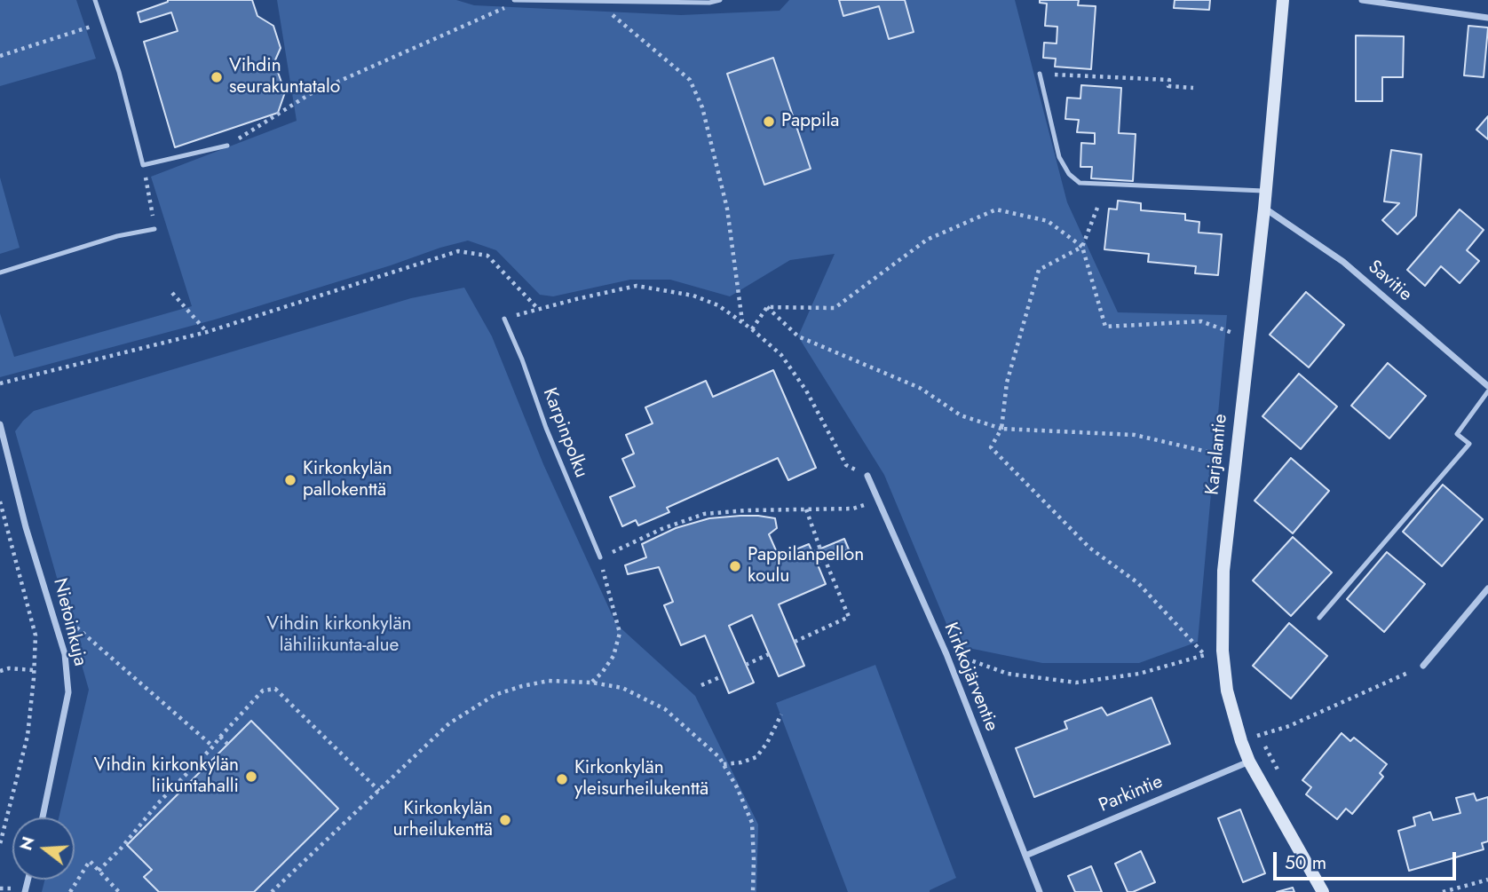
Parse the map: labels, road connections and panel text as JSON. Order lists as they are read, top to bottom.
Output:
{
  "streets": {
    "street": [
      "Savitie",
      "Karjalantie",
      "Nietoinkuja",
      "Kirkkojärventie",
      "Parkintie"
    ],
    "lane": ["Karpinpolku"]
  },
  "crossings": [
    ["Savitie", "Karjalantie"],
    ["Karjalantie", "Parkintie"],
    ["Kirkkojärventie", "Parkintie"]
  ],
  "parks": ["Vihdin kirkonkylän lähiliikunta-alue"],
  "places": [
    "Vihdin seurakuntatalo",
    "Pappila",
    "Kirkonkylän pallokenttä",
    "Pappilanpellon koulu",
    "Vihdin kirkonkylän liikuntahalli",
    "Kirkonkylän yleisurheilukenttä",
    "Kirkonkylän urheilukenttä"
  ],
  "scale_bar": "50 m",
  "north": "left"
}
